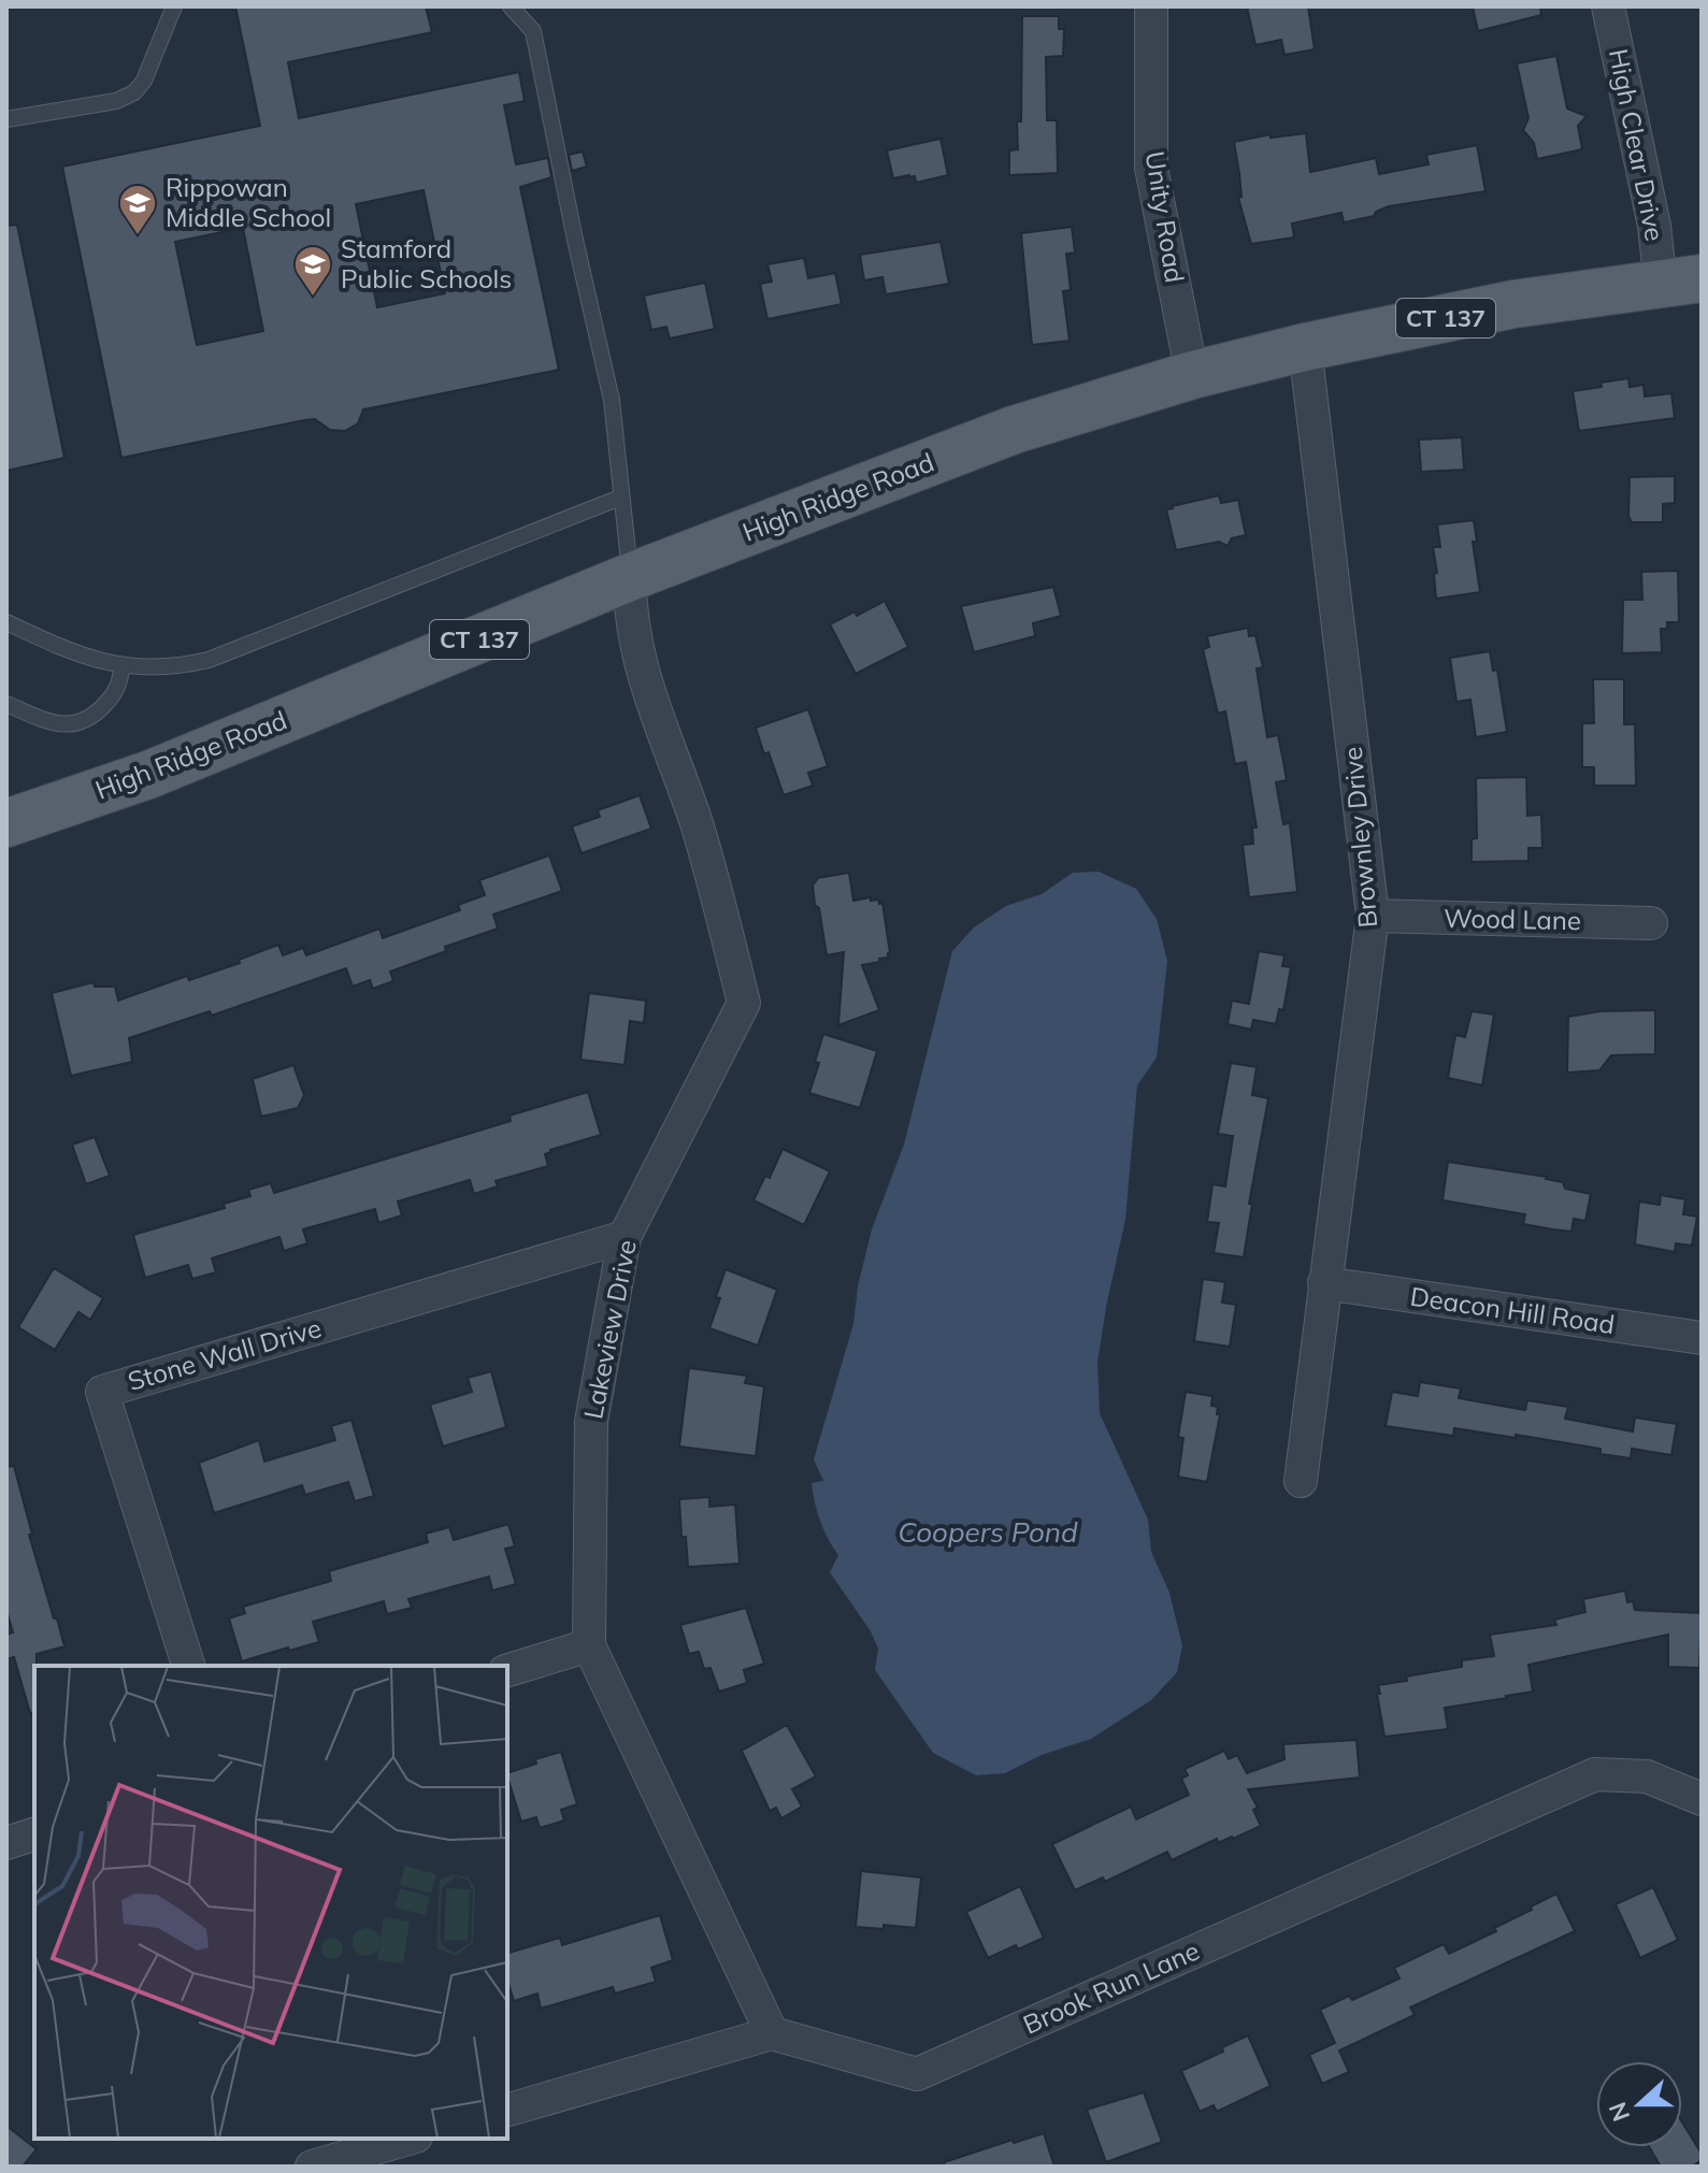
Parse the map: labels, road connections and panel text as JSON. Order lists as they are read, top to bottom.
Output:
{
  "streets": {
    "main road": ["CT 137", "High Ridge Road"],
    "street": [
      "High Clear Drive",
      "Unity Road",
      "Brownley Drive",
      "Wood Lane",
      "Deacon Hill Road",
      "Lakeview Drive",
      "Stone Wall Drive",
      "Brook Run Lane"
    ]
  },
  "crossings": [
    ["High Clear Drive", "High Ridge Road"],
    ["Unity Road", "High Ridge Road"],
    ["High Ridge Road", "Brownley Drive"],
    ["High Ridge Road", "Lakeview Drive"],
    ["Brownley Drive", "Wood Lane"],
    ["Brownley Drive", "Deacon Hill Road"],
    ["Lakeview Drive", "Stone Wall Drive"],
    ["Lakeview Drive", "Brook Run Lane"]
  ],
  "water": ["Coopers Pond"],
  "places": {
    "school or university": ["Rippowan Middle School", "Stamford Public Schools"]
  },
  "north": "left"
}
